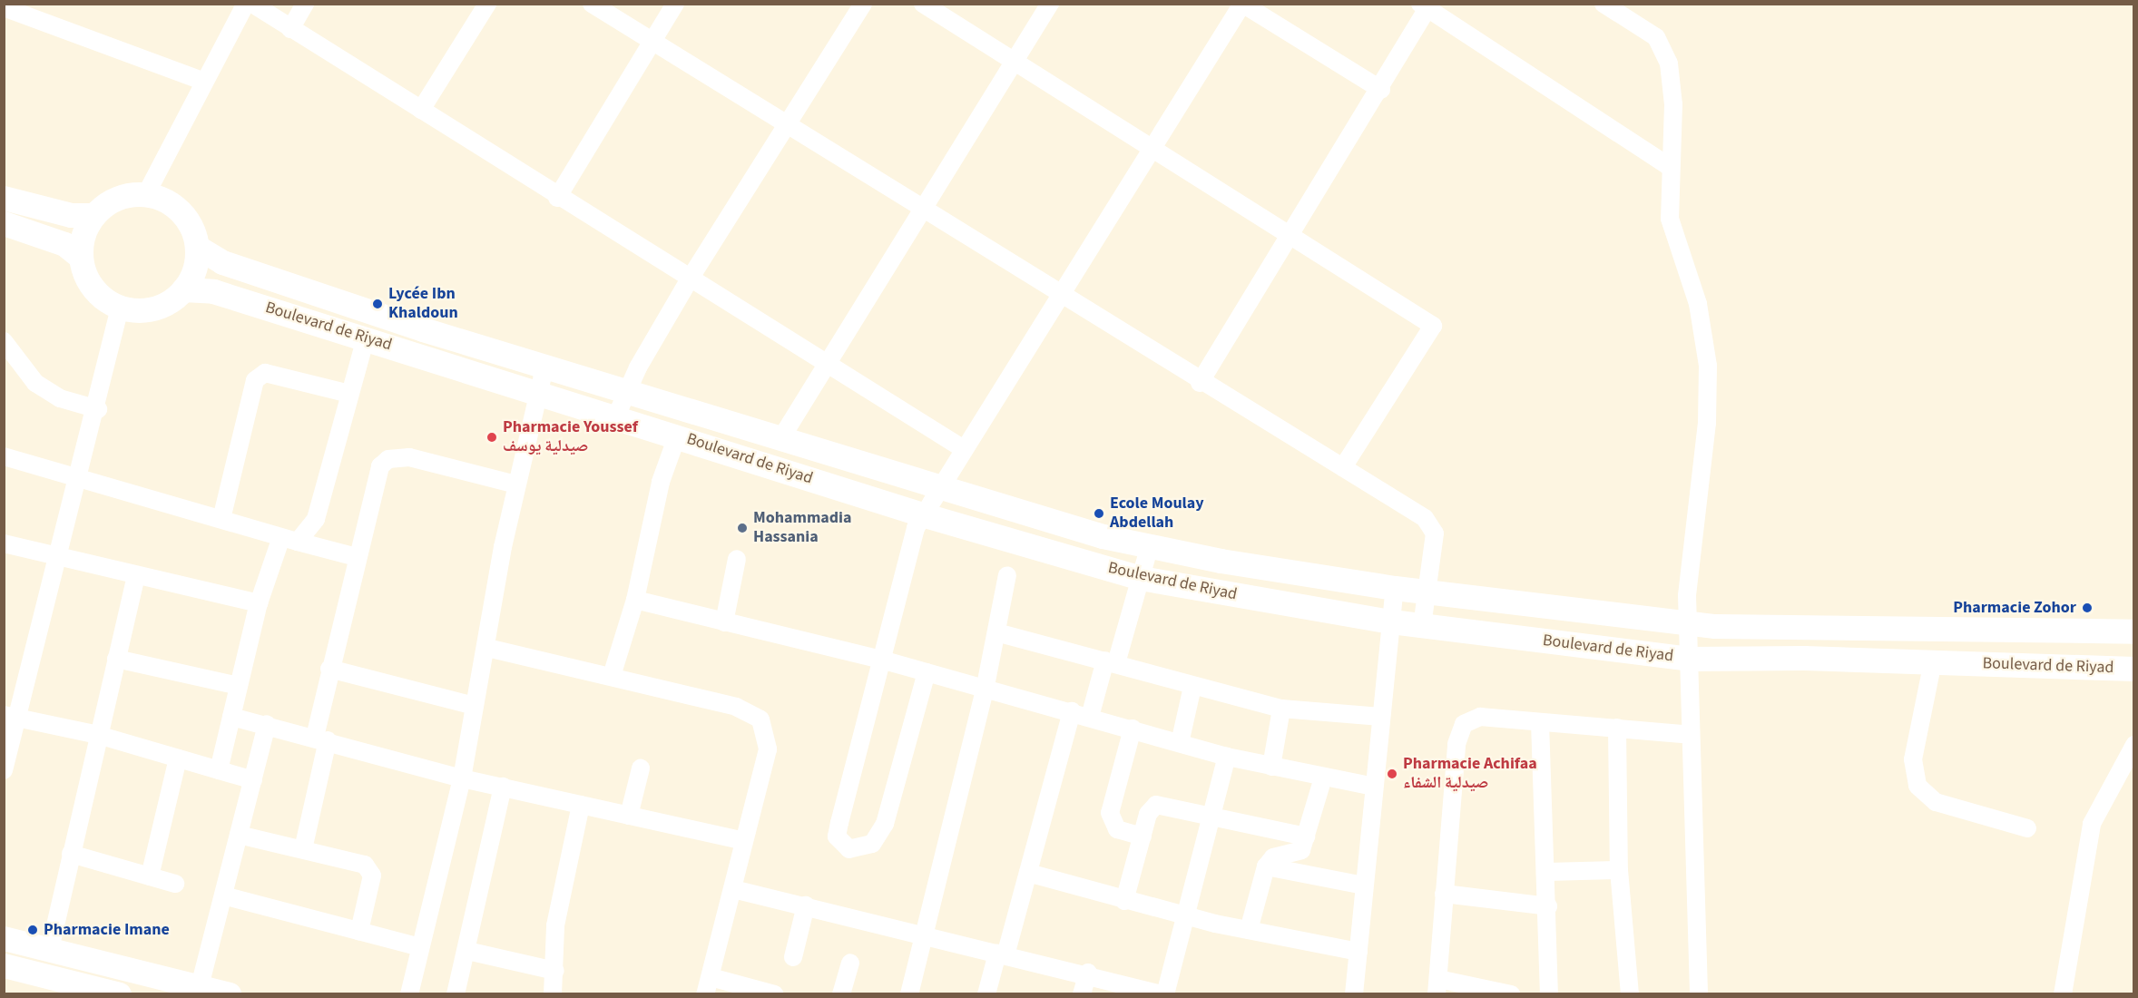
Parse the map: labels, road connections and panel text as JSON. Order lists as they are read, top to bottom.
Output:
{
  "streets": {
    "main road": ["Boulevard de Riyad"]
  },
  "places": [
    "Lycée Ibn Khaldoun",
    "Pharmacie Youssef صيدلية يوسف",
    "Ecole Moulay Abdellah",
    "Mohammadia Hassania",
    "Pharmacie Zohor",
    "Pharmacie Achifaa صيدلية الشفاء",
    "Pharmacie Imane"
  ]
}
